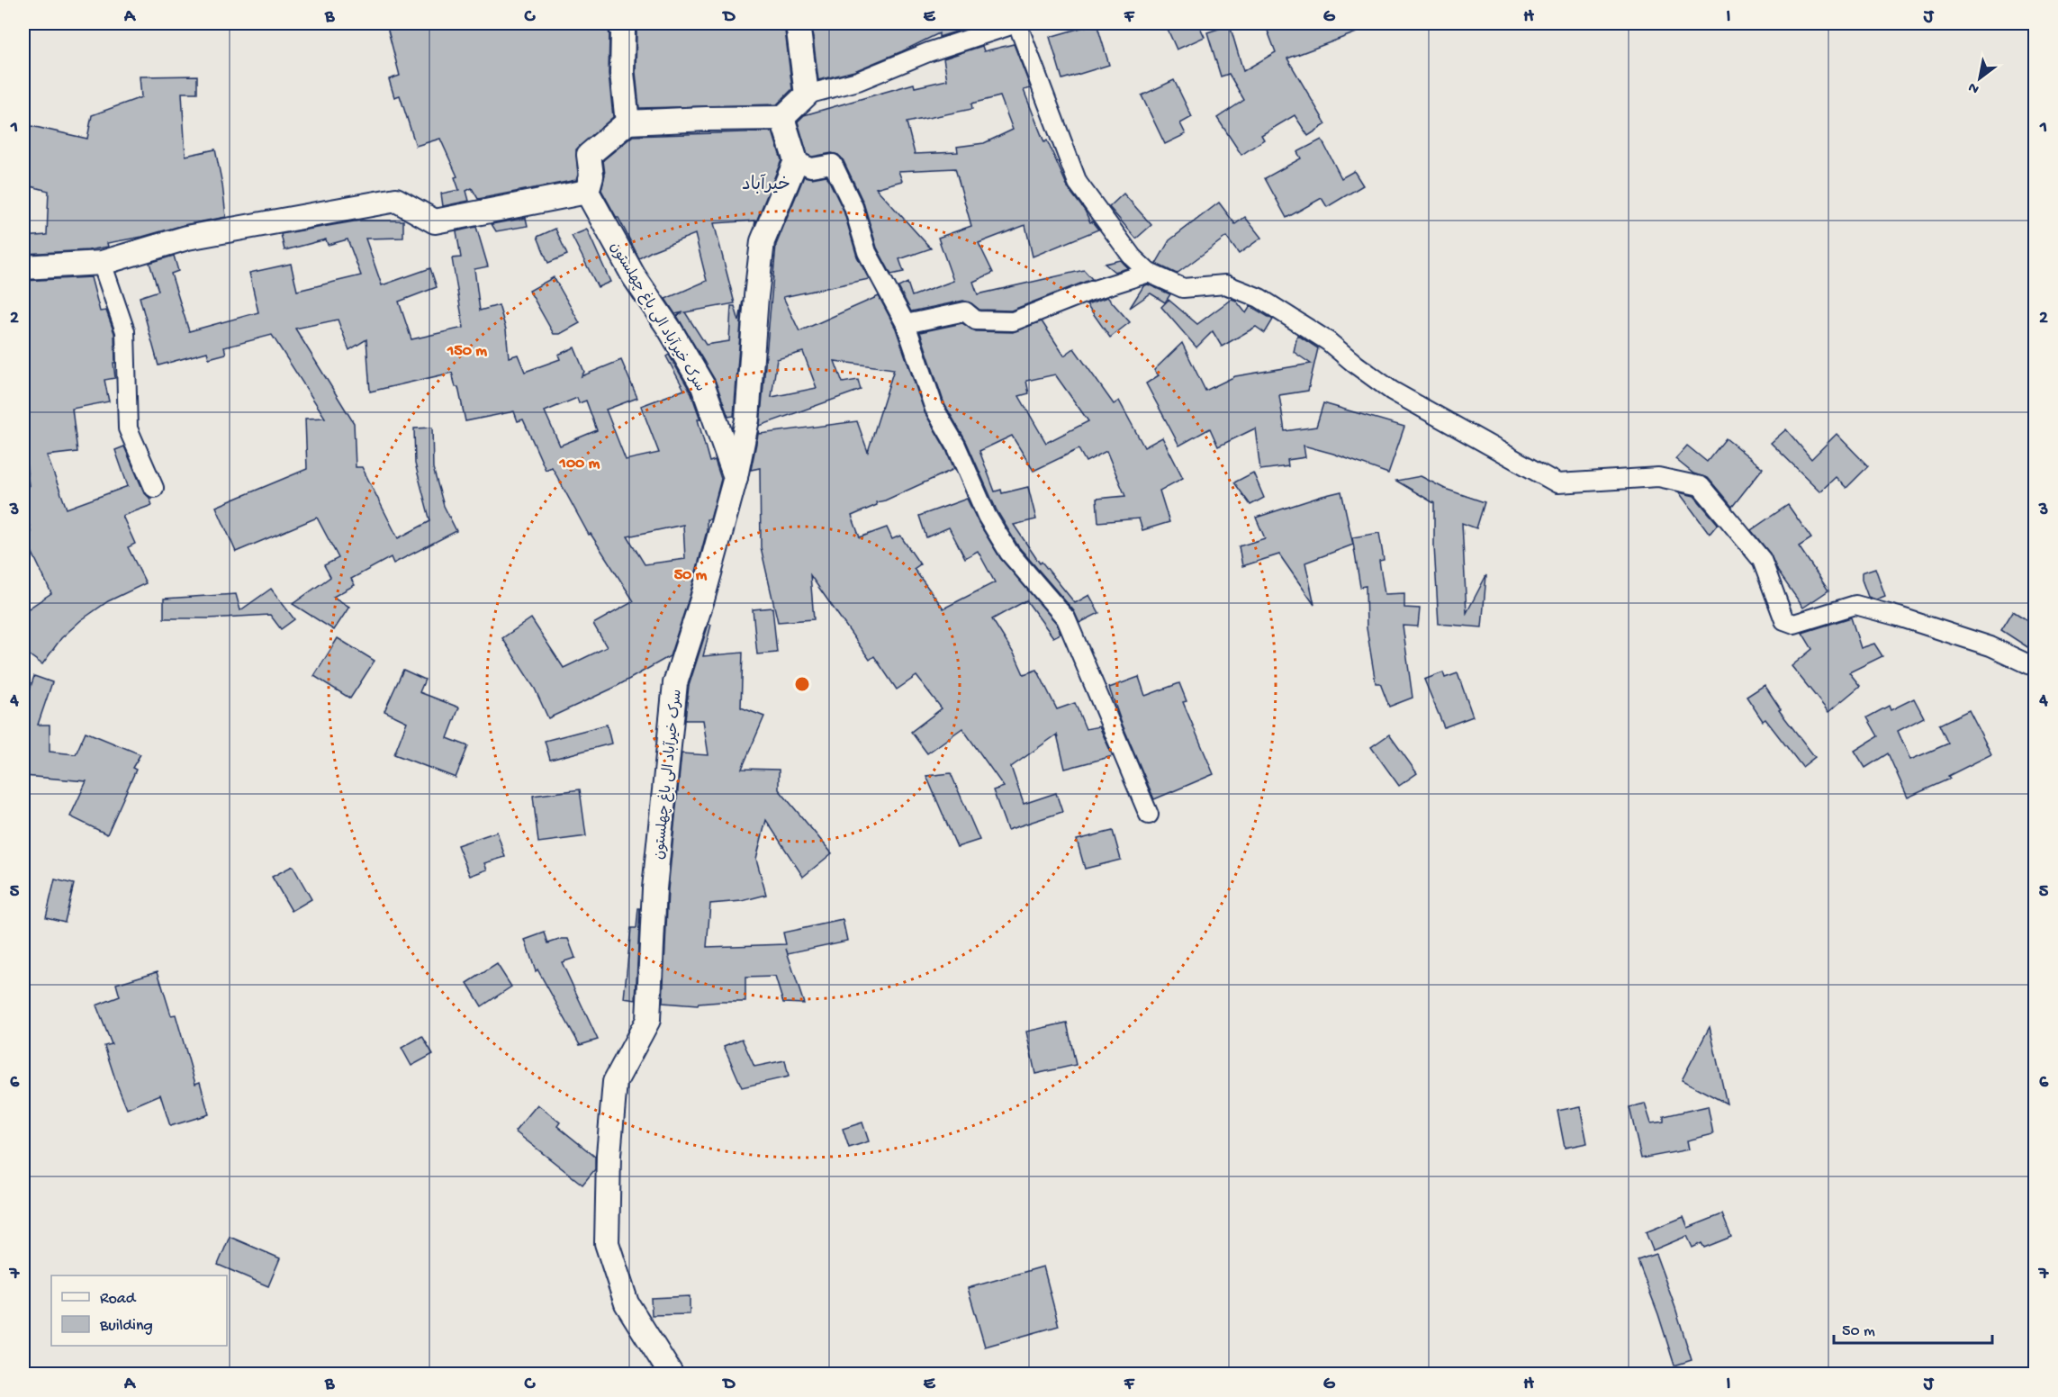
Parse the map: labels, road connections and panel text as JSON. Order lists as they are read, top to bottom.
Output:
{
  "streets": {
    "street": ["سرک خیرآباد الی باغ چهلستون"]
  },
  "districts": ["خیرآباد"],
  "legend": ["Road", "Building"],
  "scale_bar": "50 m",
  "north": "bottom left",
  "grid": {
    "columns": [
      "A",
      "B",
      "C",
      "D",
      "E",
      "F",
      "G",
      "H",
      "I",
      "J"
    ],
    "rows": [
      "1",
      "2",
      "3",
      "4",
      "5",
      "6",
      "7"
    ]
  },
  "rings": ["150 m", "100 m", "50 m"]
}
